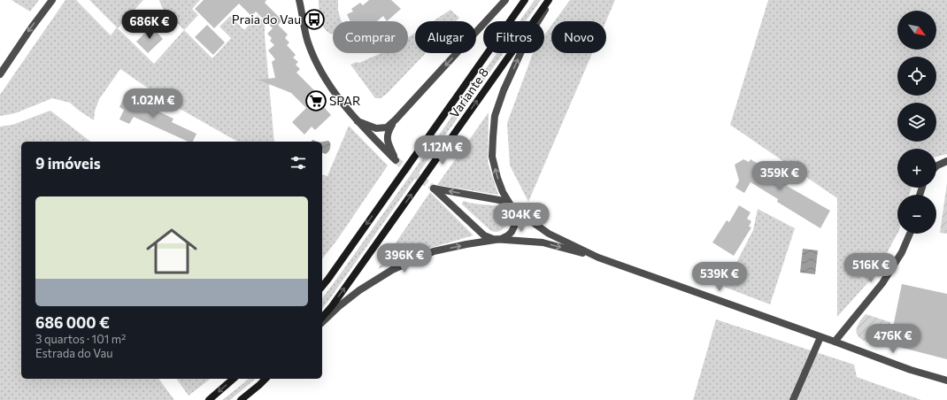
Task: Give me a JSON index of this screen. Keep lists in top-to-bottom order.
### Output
{
  "streets": {
    "main road": ["Variante 8"]
  },
  "places": {
    "bus stop": ["Praia do Vau"],
    "supermarket": ["SPAR"]
  },
  "north": "bottom right",
  "page": {
    "price": [
      "686K €",
      "1.02M €",
      "1.12M €",
      "359K €",
      "304K €",
      "396K €",
      "516K €",
      "539K €",
      "476K €"
    ],
    "map_buttons": ["+", "−"],
    "chip": [
      "Comprar",
      "Alugar",
      "Filtros",
      "Novo"
    ],
    "heading": "9 imóveis",
    "list": [
      {
        "name": "686 000 €",
        "note": "3 quartos · 101 m² · Estrada do Vau"
      }
    ]
  }
}
